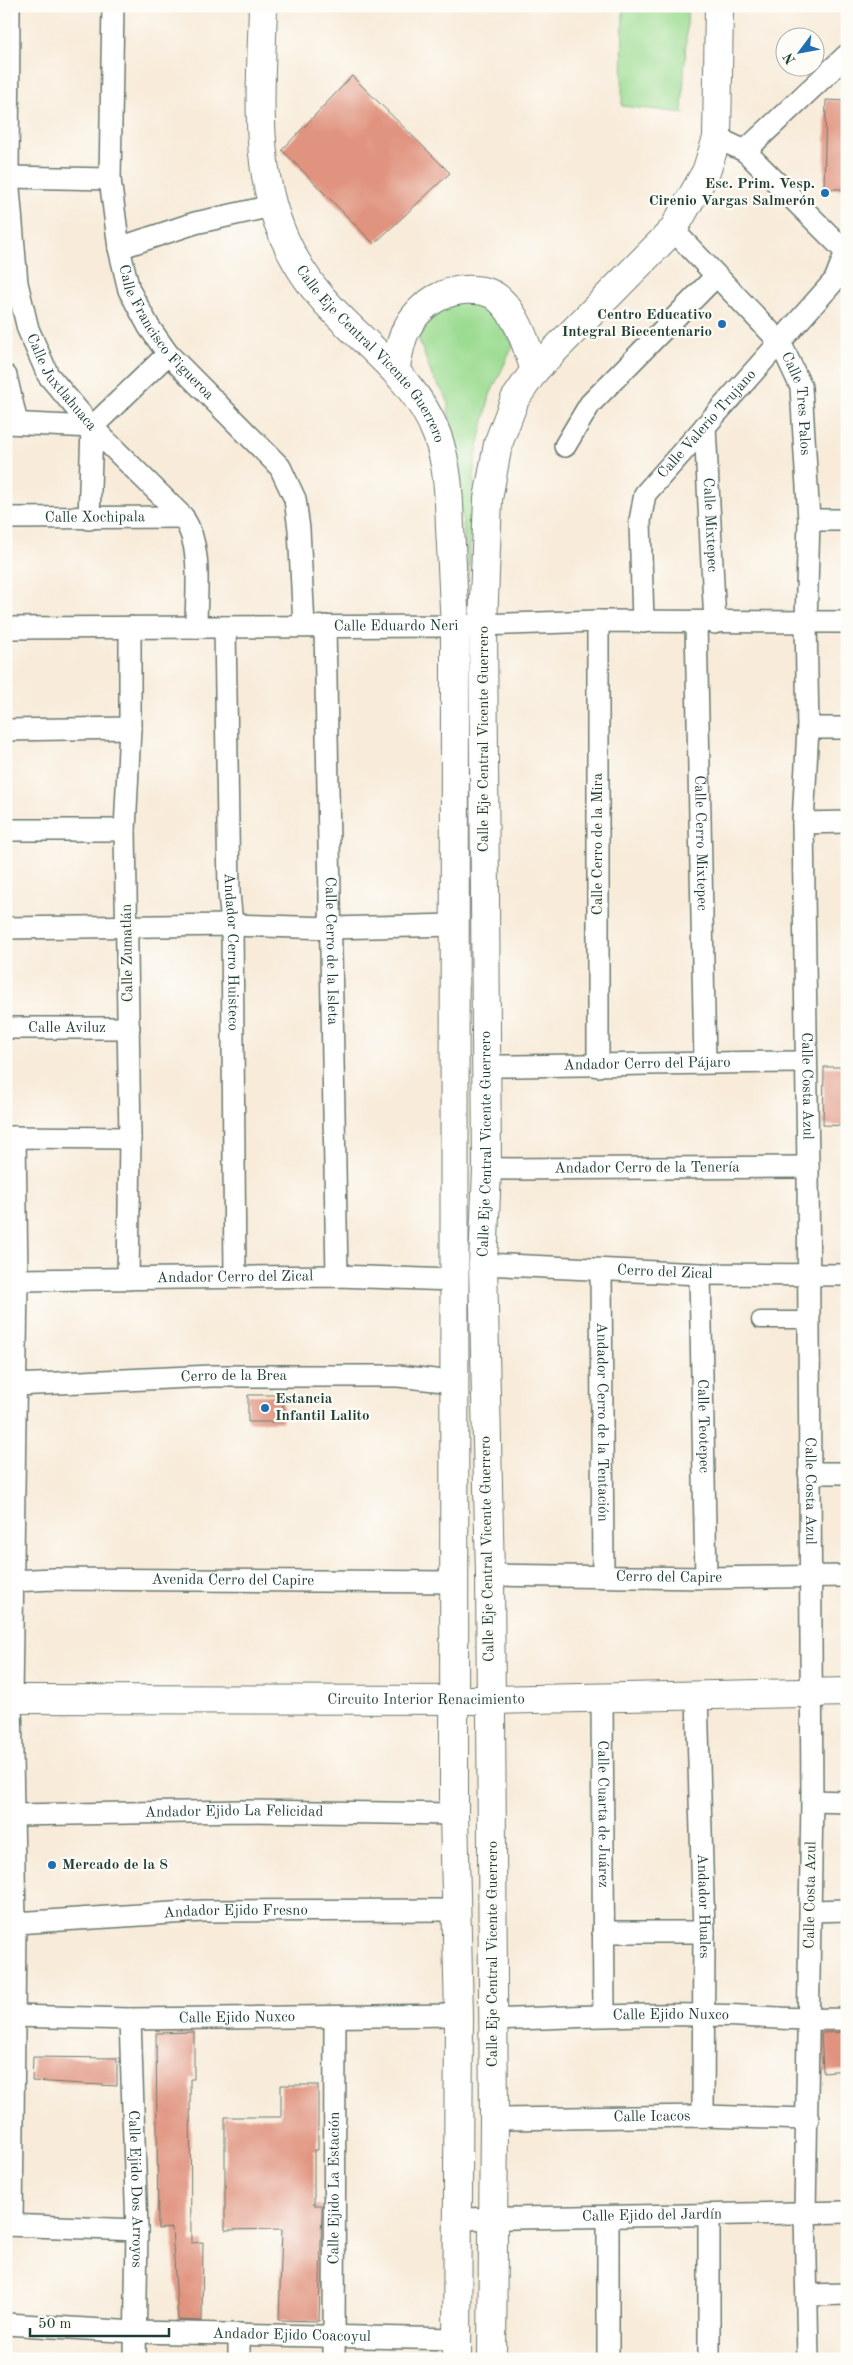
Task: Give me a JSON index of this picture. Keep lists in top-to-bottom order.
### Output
{
  "streets": {
    "main road": ["Calle Eje Central Vicente Guerrero", "Circuito Interior Renacimiento"],
    "street": [
      "Calle Francisco Figueroa",
      "Calle Juxtlahuaca",
      "Calle Tres Palos",
      "Calle Valerio Trujano",
      "Calle Xochipala",
      "Calle Mixtepec",
      "Calle Eduardo Neri",
      "Calle Cerro Mixtepec",
      "Calle Cerro de la Mira",
      "Calle Cerro de la Isleta",
      "Andador Cerro Huisteco",
      "Calle Zumatlán",
      "Calle Aviluz",
      "Andador Cerro del Pájaro",
      "Calle Costa Azul",
      "Andador Cerro de la Tenería",
      "Cerro del Zical",
      "Andador Cerro del Zical",
      "Cerro de la Brea",
      "Andador Cerro de la Tentación",
      "Calle Teotepec",
      "Cerro del Capire",
      "Avenida Cerro del Capire",
      "Andador Ejido La Felicidad",
      "Calle Cuarta de Juárez",
      "Andador Huales",
      "Andador Ejido Fresno",
      "Calle Ejido Nuxco",
      "Calle Icacos",
      "Calle Ejido La Estación",
      "Calle Ejido Dos Arroyos",
      "Calle Ejido del Jardín",
      "Andador Ejido Coacoyul"
    ]
  },
  "crossings": [
    ["Calle Francisco Figueroa", "Calle Eduardo Neri"],
    ["Calle Eje Central Vicente Guerrero", "Calle Tres Palos"],
    ["Calle Eje Central Vicente Guerrero", "Calle Eduardo Neri"],
    ["Calle Eje Central Vicente Guerrero", "Andador Cerro del Pájaro"],
    ["Calle Eje Central Vicente Guerrero", "Andador Cerro de la Tenería"],
    ["Calle Eje Central Vicente Guerrero", "Cerro del Zical"],
    ["Calle Eje Central Vicente Guerrero", "Andador Cerro del Zical"],
    ["Calle Eje Central Vicente Guerrero", "Cerro de la Brea"],
    ["Calle Eje Central Vicente Guerrero", "Cerro del Capire"],
    ["Calle Eje Central Vicente Guerrero", "Avenida Cerro del Capire"],
    ["Calle Eje Central Vicente Guerrero", "Circuito Interior Renacimiento"],
    ["Calle Eje Central Vicente Guerrero", "Andador Ejido La Felicidad"],
    ["Calle Eje Central Vicente Guerrero", "Andador Ejido Fresno"],
    ["Calle Eje Central Vicente Guerrero", "Calle Ejido Nuxco"],
    ["Calle Eje Central Vicente Guerrero", "Calle Icacos"],
    ["Calle Eje Central Vicente Guerrero", "Calle Ejido del Jardín"],
    ["Calle Eje Central Vicente Guerrero", "Andador Ejido Coacoyul"],
    ["Calle Juxtlahuaca", "Calle Xochipala"],
    ["Calle Juxtlahuaca", "Calle Eduardo Neri"],
    ["Calle Tres Palos", "Calle Valerio Trujano"],
    ["Calle Tres Palos", "Calle Eduardo Neri"],
    ["Calle Tres Palos", "Calle Costa Azul"],
    ["Calle Valerio Trujano", "Calle Mixtepec"],
    ["Calle Valerio Trujano", "Calle Eduardo Neri"],
    ["Calle Mixtepec", "Calle Eduardo Neri"],
    ["Calle Mixtepec", "Calle Cerro Mixtepec"],
    ["Calle Eduardo Neri", "Calle Cerro Mixtepec"],
    ["Calle Eduardo Neri", "Calle Cerro de la Mira"],
    ["Calle Eduardo Neri", "Calle Cerro de la Isleta"],
    ["Calle Eduardo Neri", "Andador Cerro Huisteco"],
    ["Calle Eduardo Neri", "Calle Zumatlán"],
    ["Calle Eduardo Neri", "Calle Costa Azul"],
    ["Calle Cerro Mixtepec", "Andador Cerro del Pájaro"],
    ["Calle Cerro de la Mira", "Andador Cerro del Pájaro"],
    ["Calle Cerro de la Isleta", "Andador Cerro del Zical"],
    ["Andador Cerro Huisteco", "Andador Cerro del Zical"],
    ["Calle Zumatlán", "Calle Aviluz"],
    ["Calle Zumatlán", "Andador Cerro del Zical"],
    ["Andador Cerro del Pájaro", "Calle Costa Azul"],
    ["Calle Costa Azul", "Andador Cerro de la Tenería"],
    ["Calle Costa Azul", "Cerro del Zical"],
    ["Calle Costa Azul", "Cerro del Capire"],
    ["Calle Costa Azul", "Circuito Interior Renacimiento"],
    ["Calle Costa Azul", "Calle Ejido Nuxco"],
    ["Calle Costa Azul", "Calle Icacos"],
    ["Calle Costa Azul", "Calle Ejido del Jardín"],
    ["Cerro del Zical", "Andador Cerro de la Tentación"],
    ["Cerro del Zical", "Calle Teotepec"],
    ["Andador Cerro de la Tentación", "Cerro del Capire"],
    ["Calle Teotepec", "Cerro del Capire"],
    ["Circuito Interior Renacimiento", "Calle Cuarta de Juárez"],
    ["Circuito Interior Renacimiento", "Andador Huales"],
    ["Calle Cuarta de Juárez", "Calle Ejido Nuxco"],
    ["Andador Huales", "Calle Ejido Nuxco"],
    ["Andador Huales", "Calle Icacos"],
    ["Calle Ejido Nuxco", "Calle Ejido La Estación"],
    ["Calle Ejido Nuxco", "Calle Ejido Dos Arroyos"],
    ["Calle Ejido La Estación", "Andador Ejido Coacoyul"],
    ["Calle Ejido Dos Arroyos", "Andador Ejido Coacoyul"]
  ],
  "places": [
    "Esc. Prim. Vesp. Cirenio Vargas Salmerón",
    "Centro Educativo Integral Biecentenario",
    "Estancia Infantil Lalito",
    "Mercado de la 8"
  ],
  "scale_bar": "50 m",
  "north": "bottom left"
}
